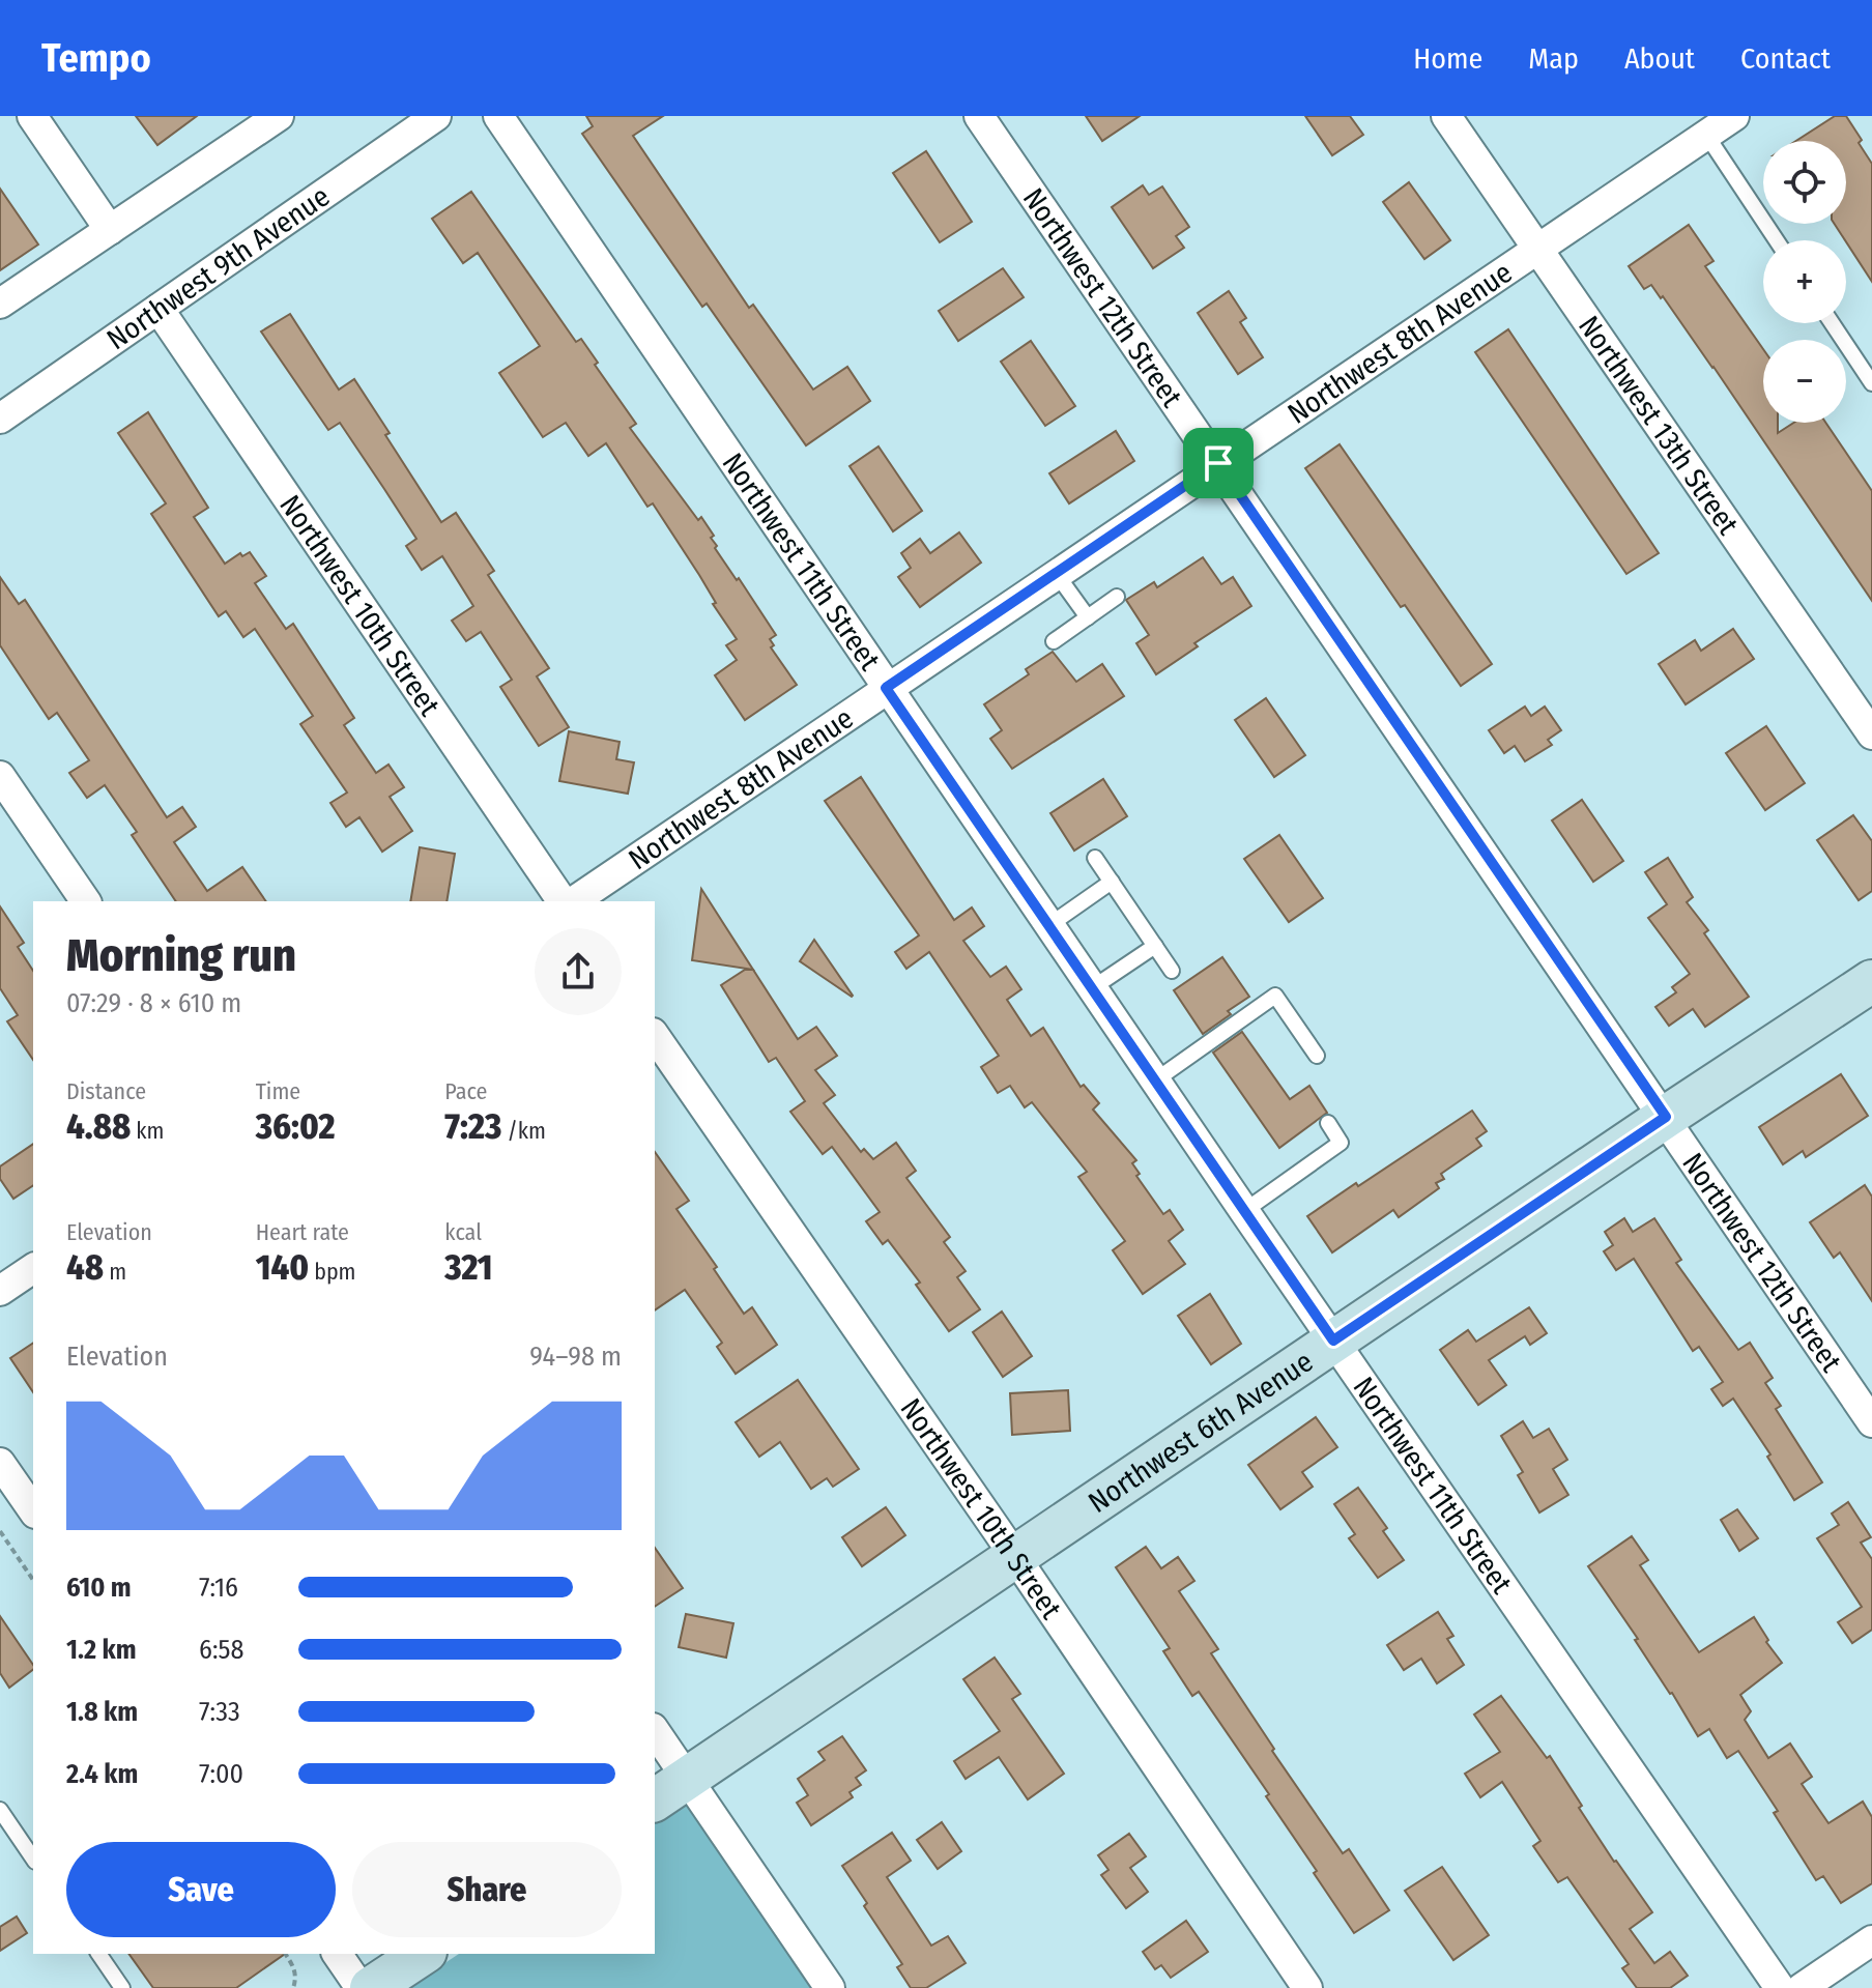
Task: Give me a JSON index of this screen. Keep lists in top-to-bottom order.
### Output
{
  "streets": {
    "street": [
      "Northwest 9th Avenue",
      "Northwest 12th Street",
      "Northwest 8th Avenue",
      "Northwest 13th Street",
      "Northwest 11th Street",
      "Northwest 10th Street",
      "Northwest 6th Avenue"
    ]
  },
  "crossings": [
    ["Northwest 9th Avenue", "Northwest 10th Street"],
    ["Northwest 12th Street", "Northwest 8th Avenue"],
    ["Northwest 12th Street", "Northwest 6th Avenue"],
    ["Northwest 8th Avenue", "Northwest 13th Street"],
    ["Northwest 8th Avenue", "Northwest 11th Street"],
    ["Northwest 11th Street", "Northwest 6th Avenue"],
    ["Northwest 10th Street", "Northwest 6th Avenue"]
  ],
  "page": {
    "header": "Tempo",
    "nav": [
      "Home",
      "Map",
      "About",
      "Contact"
    ],
    "map_buttons": ["+", "−"],
    "heading": ["Morning run", "07:29 · 8 × 610 m"],
    "stats": [
      ["Distance", "4.88 km"],
      ["Time", "36:02"],
      ["Pace", "7:23 /km"],
      ["Elevation", "48 m"],
      ["Heart rate", "140 bpm"],
      ["kcal", "321"]
    ],
    "chart": ["Elevation", "94–98 m"],
    "list": [
      {
        "name": "610 m",
        "note": "7:16"
      },
      {
        "name": "1.2 km",
        "note": "6:58"
      },
      {
        "name": "1.8 km",
        "note": "7:33"
      },
      {
        "name": "2.4 km",
        "note": "7:00"
      }
    ],
    "buttons": ["Save", "Share"]
  }
}
